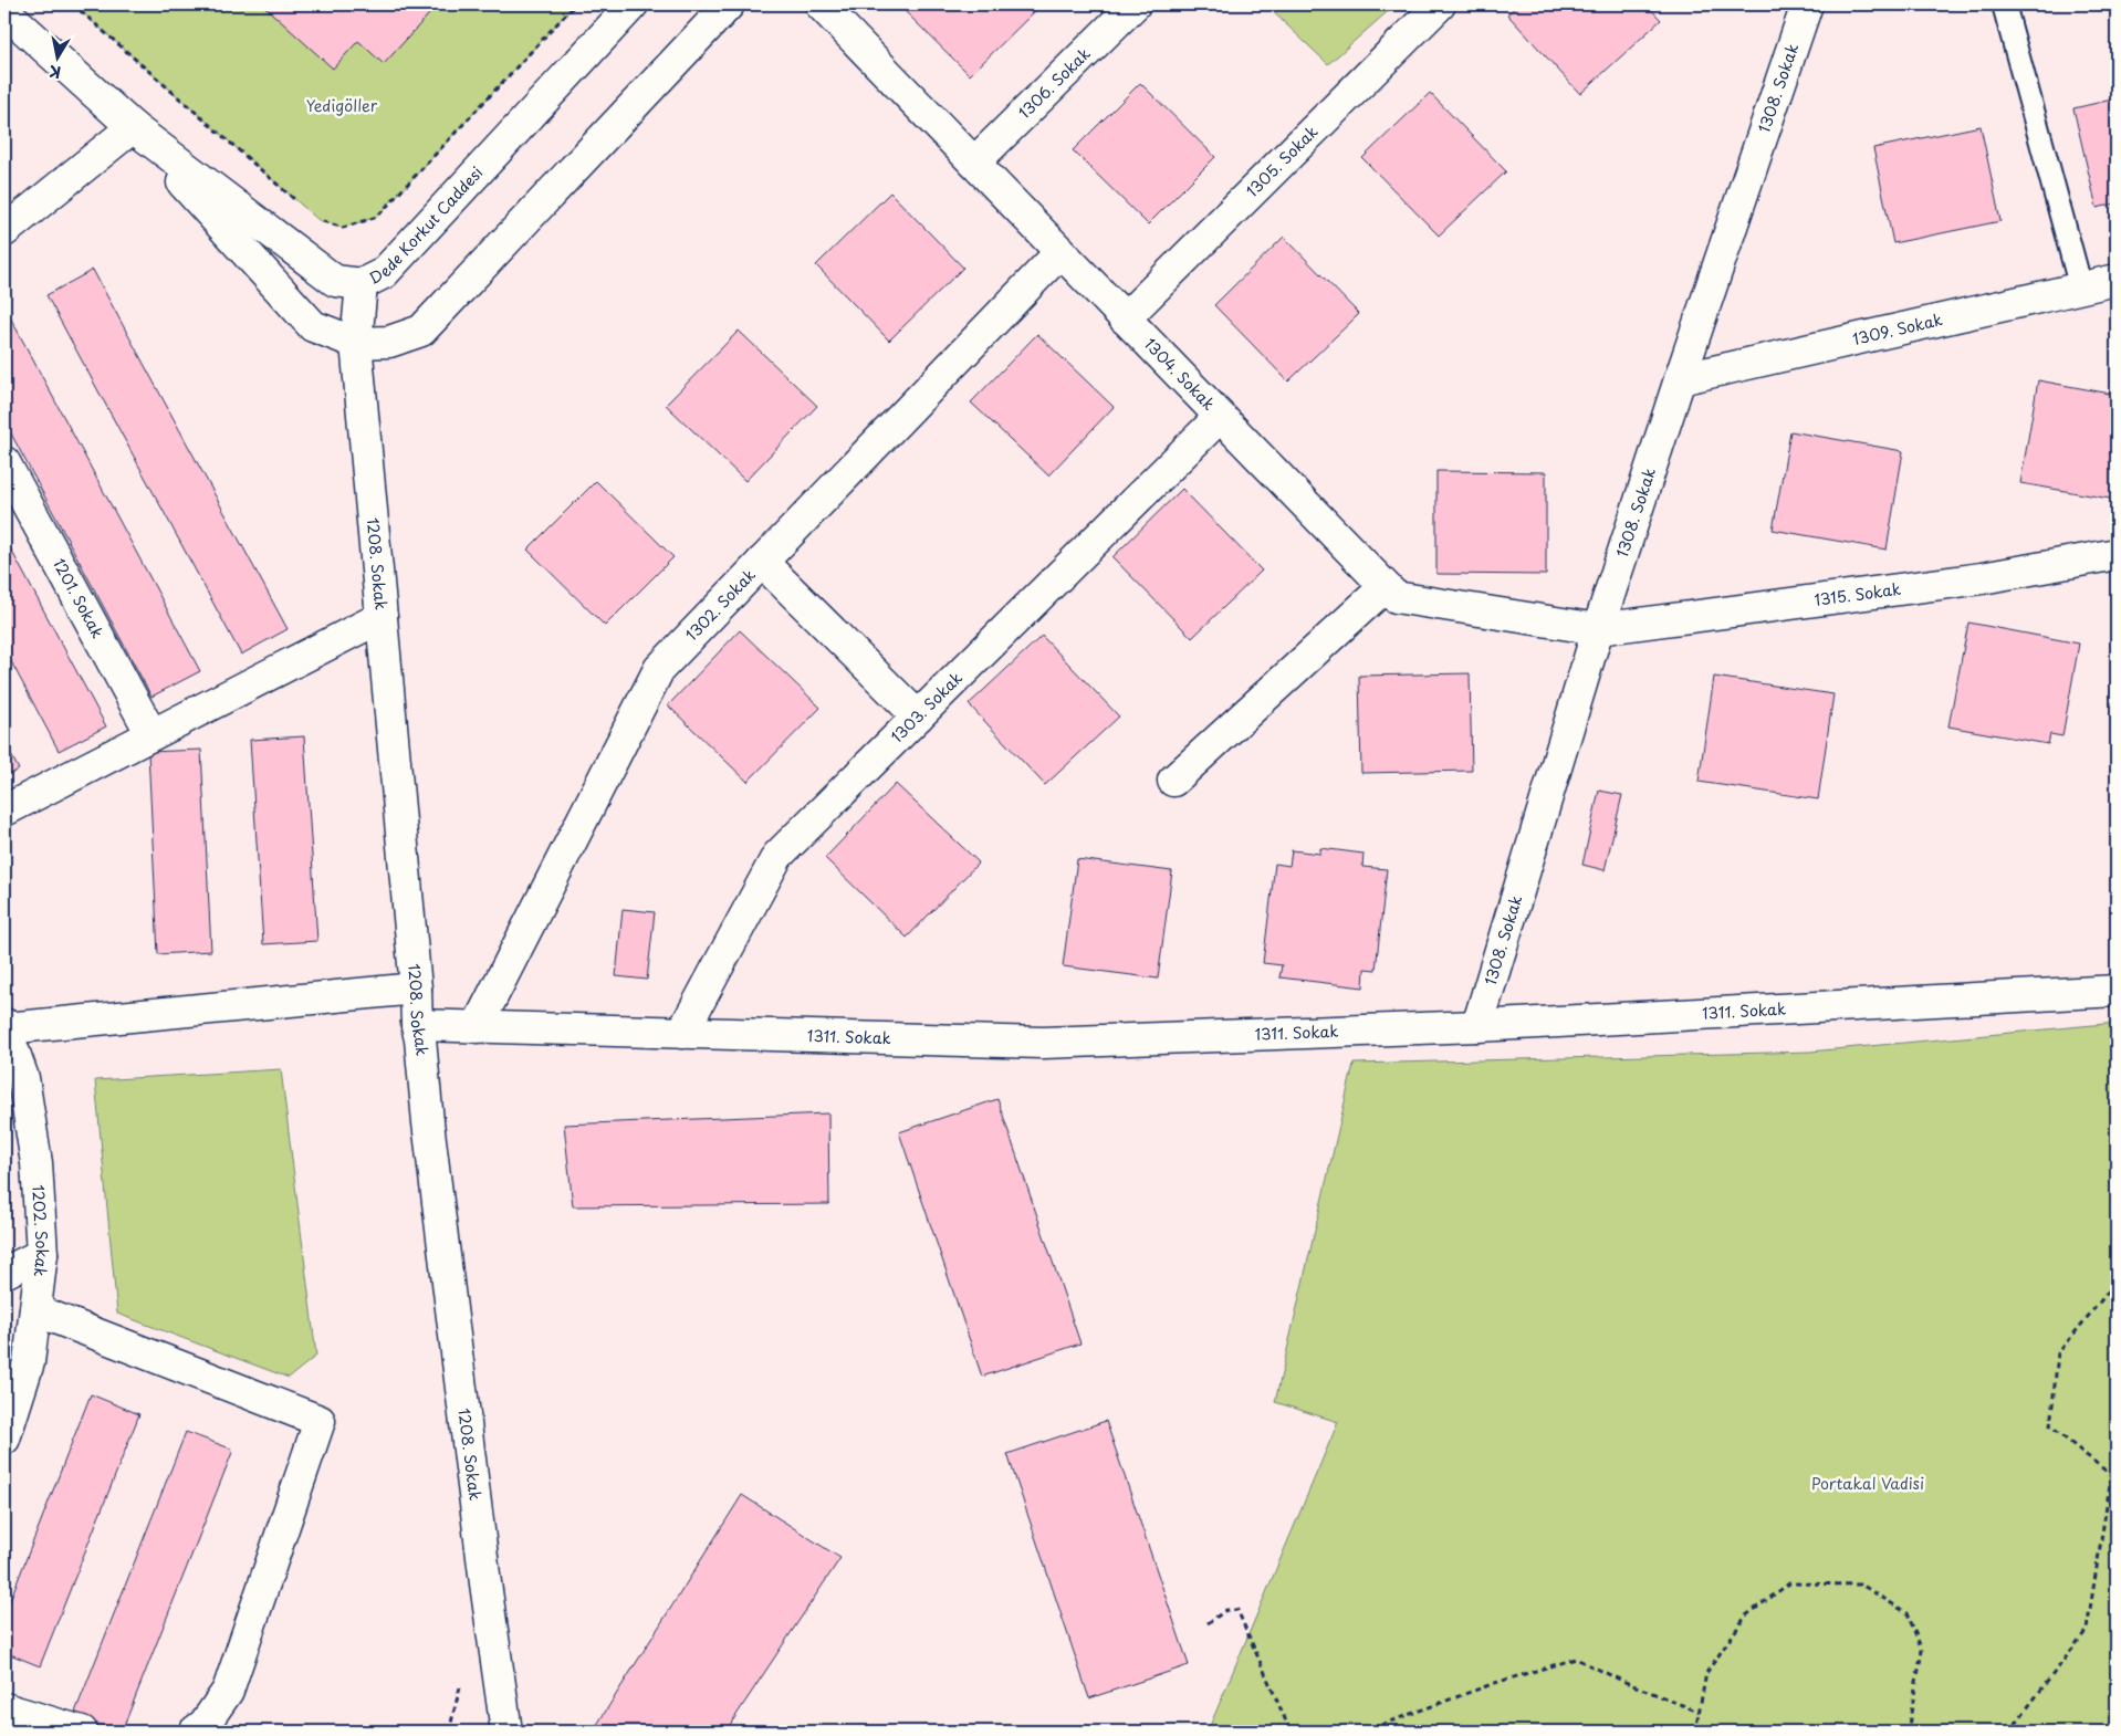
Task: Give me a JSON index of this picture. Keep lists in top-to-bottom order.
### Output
{
  "streets": {
    "street": [
      "1306. Sokak",
      "1308. Sokak",
      "1305. Sokak",
      "Dede Korkut Caddesi",
      "1309. Sokak",
      "1304. Sokak",
      "1208. Sokak",
      "1315. Sokak",
      "1201. Sokak",
      "1302. Sokak",
      "1303. Sokak",
      "1311. Sokak",
      "1202. Sokak"
    ]
  },
  "crossings": [
    ["1306. Sokak", "1304. Sokak"],
    ["1308. Sokak", "1309. Sokak"],
    ["1308. Sokak", "1304. Sokak"],
    ["1308. Sokak", "1315. Sokak"],
    ["1308. Sokak", "1311. Sokak"],
    ["1305. Sokak", "1304. Sokak"],
    ["Dede Korkut Caddesi", "1208. Sokak"],
    ["1304. Sokak", "1315. Sokak"],
    ["1304. Sokak", "1302. Sokak"],
    ["1304. Sokak", "1303. Sokak"],
    ["1208. Sokak", "1311. Sokak"],
    ["1302. Sokak", "1311. Sokak"],
    ["1303. Sokak", "1311. Sokak"]
  ],
  "parks": ["Yedigöller", "Portakal Vadisi"],
  "north": "bottom"
}
